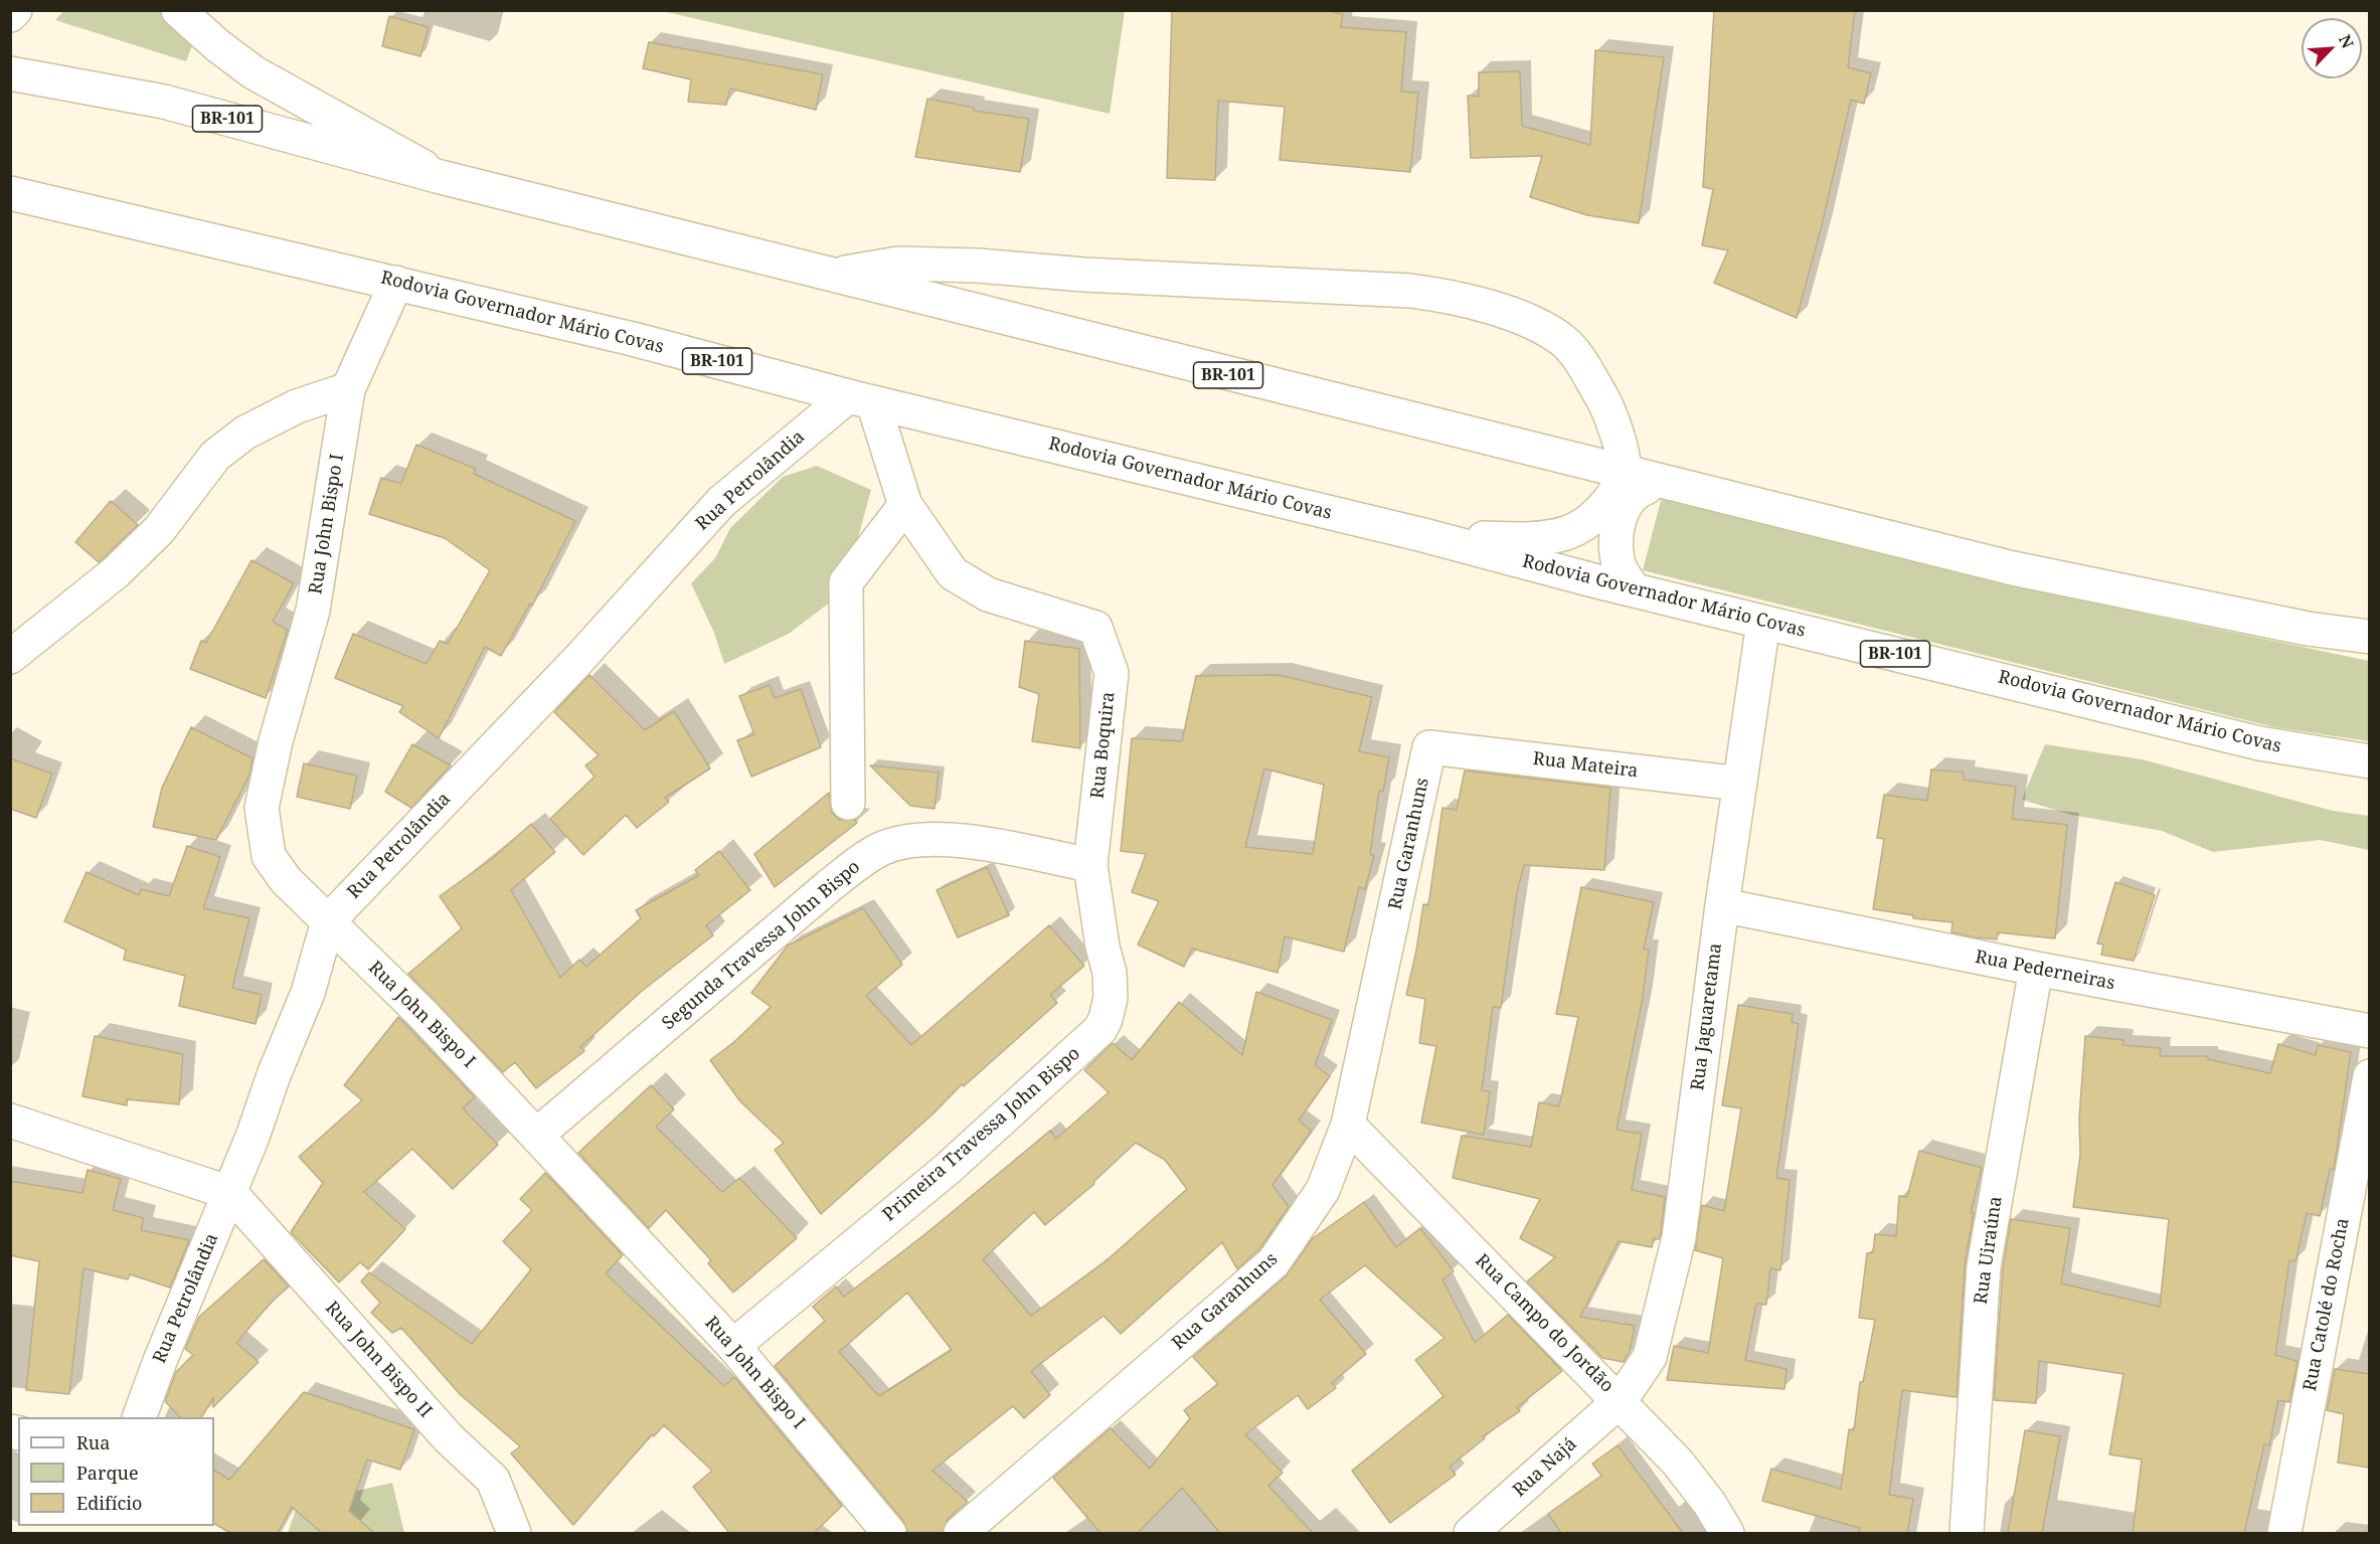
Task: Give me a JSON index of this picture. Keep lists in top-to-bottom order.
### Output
{
  "streets": {
    "main road": [
      "BR-101",
      "Rodovia Governador Mário Covas",
      "Rua Petrolândia",
      "Rua John Bispo I",
      "Rua Boquira",
      "Rua Mateira",
      "Rua Garanhuns",
      "Segunda Travessa John Bispo",
      "Rua Pederneiras",
      "Rua Jaguaretama",
      "Primeira Travessa John Bispo",
      "Rua Uiraúna",
      "Rua Catolé do Rocha",
      "Rua Campo do Jordão",
      "Rua John Bispo II",
      "Rua Najá"
    ]
  },
  "crossings": [
    ["Rodovia Governador Mário Covas", "Rua Petrolândia"],
    ["Rodovia Governador Mário Covas", "Rua John Bispo I"],
    ["Rodovia Governador Mário Covas", "Rua Jaguaretama"],
    ["Rua Petrolândia", "Rua John Bispo I"],
    ["Rua Petrolândia", "Rua John Bispo II"],
    ["Rua John Bispo I", "Segunda Travessa John Bispo"],
    ["Rua John Bispo I", "Primeira Travessa John Bispo"],
    ["Rua Boquira", "Segunda Travessa John Bispo"],
    ["Rua Boquira", "Primeira Travessa John Bispo"],
    ["Rua Mateira", "Rua Garanhuns"],
    ["Rua Mateira", "Rua Jaguaretama"],
    ["Rua Garanhuns", "Rua Campo do Jordão"],
    ["Segunda Travessa John Bispo", "Primeira Travessa John Bispo"],
    ["Rua Pederneiras", "Rua Jaguaretama"],
    ["Rua Pederneiras", "Rua Uiraúna"],
    ["Rua Jaguaretama", "Rua Campo do Jordão"],
    ["Rua Jaguaretama", "Rua Najá"],
    ["Rua Campo do Jordão", "Rua Najá"]
  ],
  "legend": ["Rua", "Parque", "Edifício"],
  "north": "top right"
}
